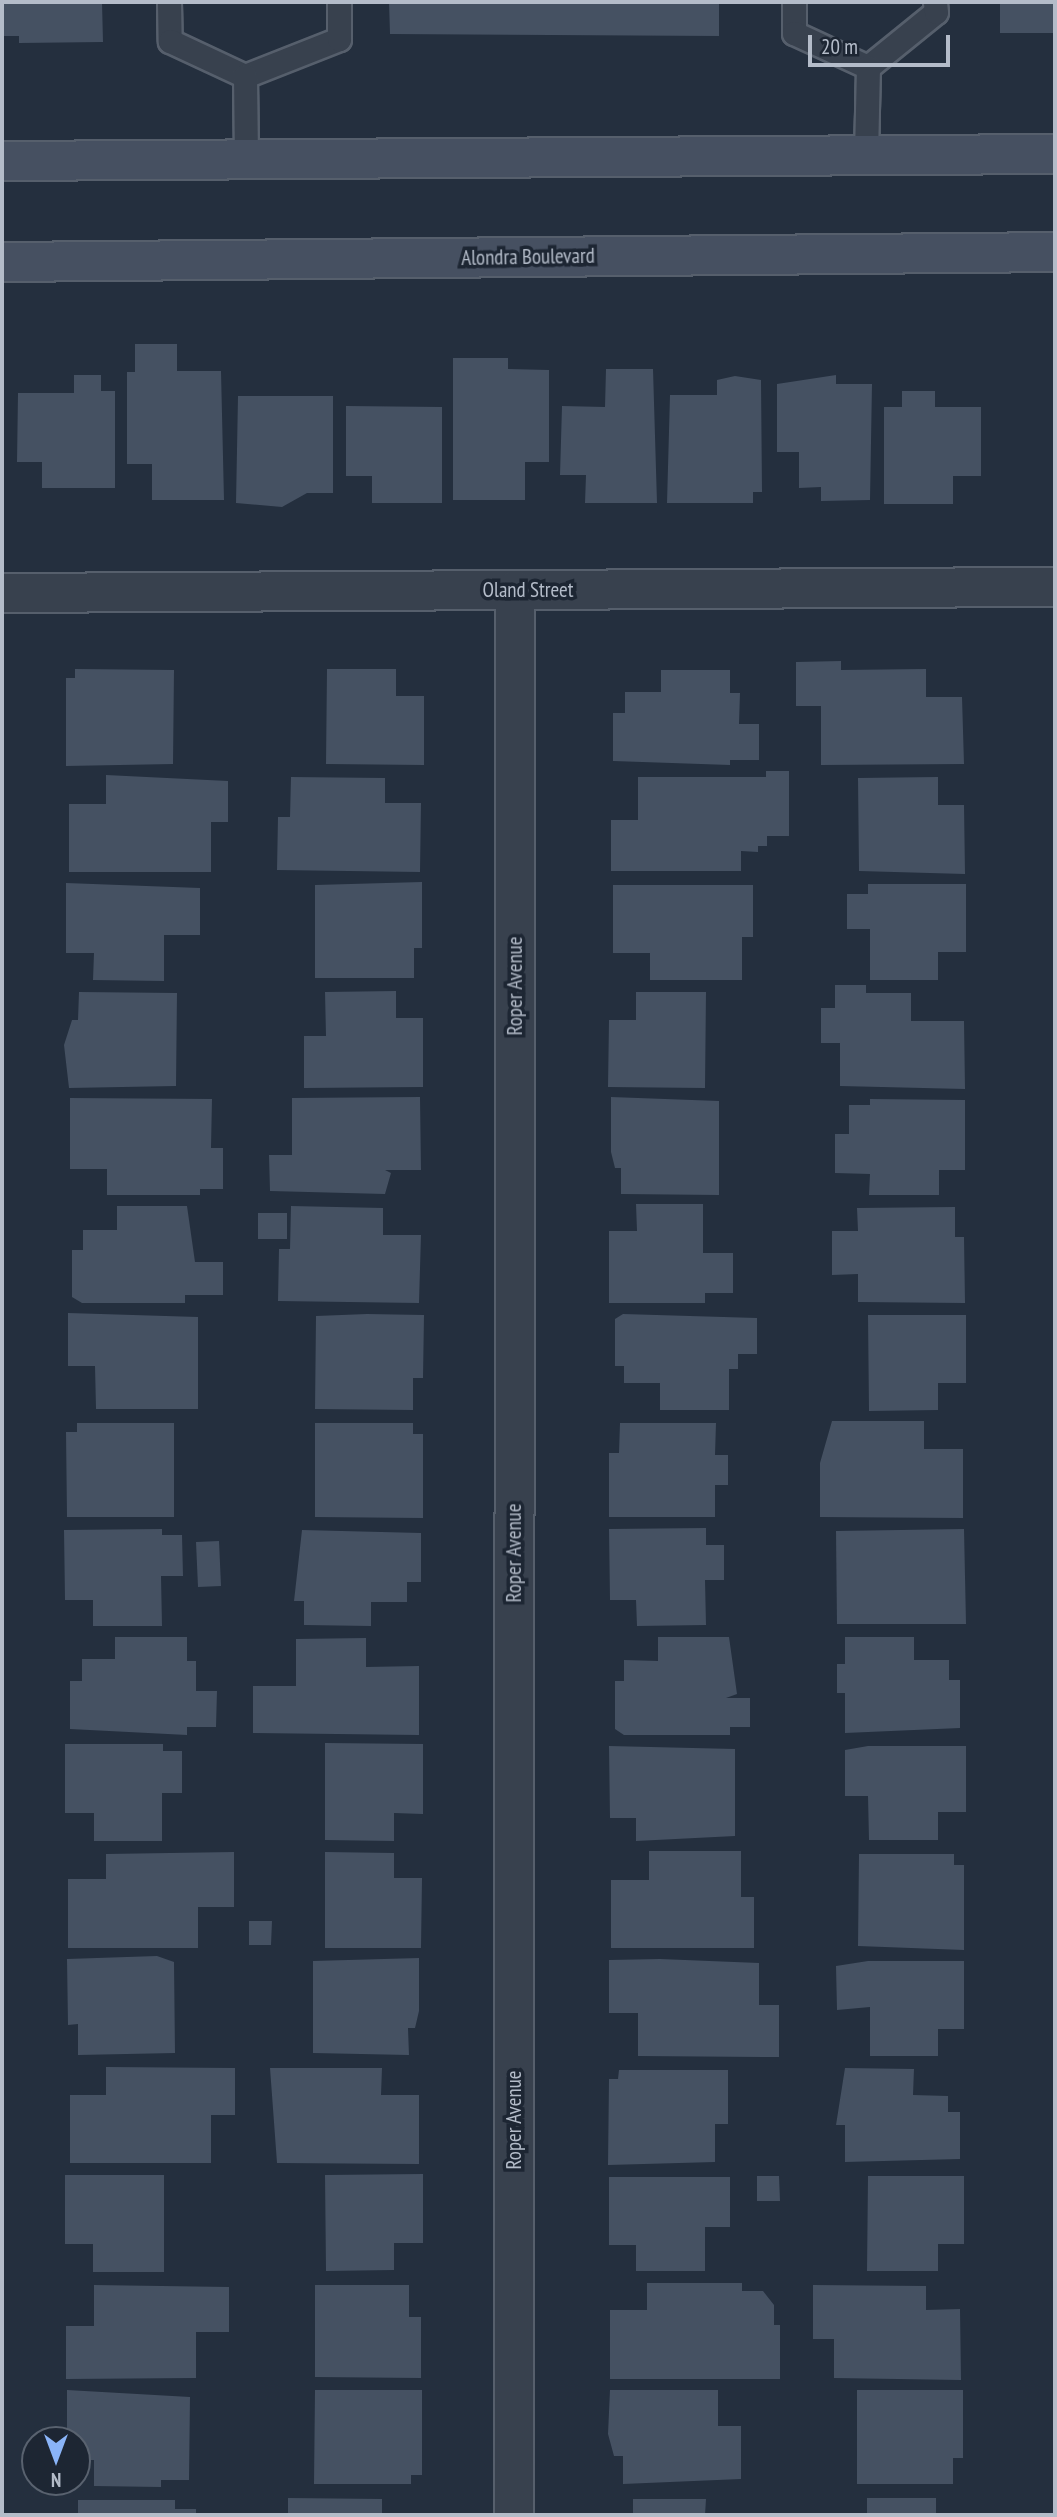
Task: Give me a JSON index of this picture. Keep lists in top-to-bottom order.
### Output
{
  "streets": {
    "main road": ["Alondra Boulevard"],
    "street": ["Oland Street", "Roper Avenue"]
  },
  "crossings": [
    ["Oland Street", "Roper Avenue"]
  ],
  "scale_bar": "20 m",
  "north": "bottom"
}
